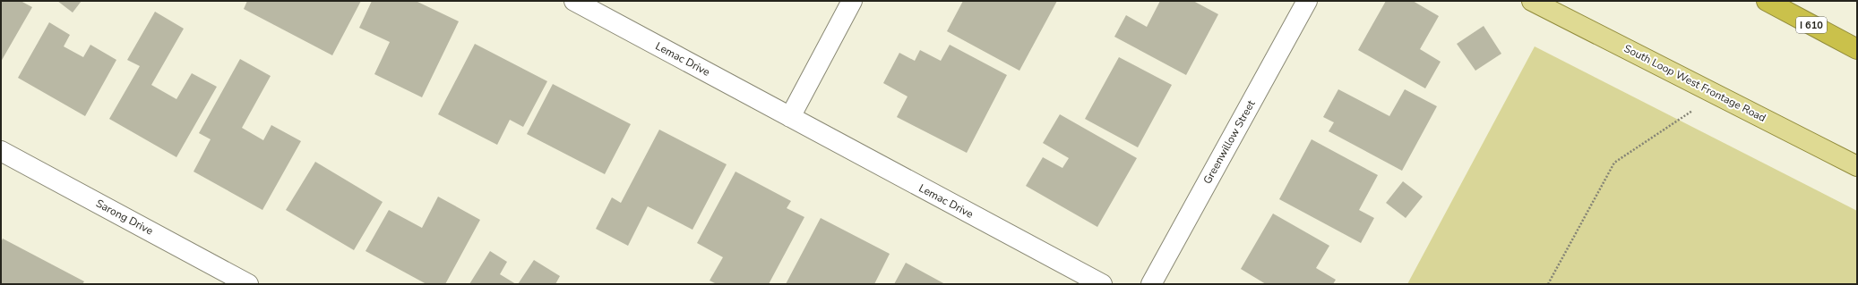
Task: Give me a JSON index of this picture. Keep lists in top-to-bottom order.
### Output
{
  "streets": {
    "highway": ["I 610"],
    "main road": ["South Loop West Frontage Road"],
    "street": ["Lemac Drive", "Greenwillow Street", "Sarong Drive"]
  }
}
